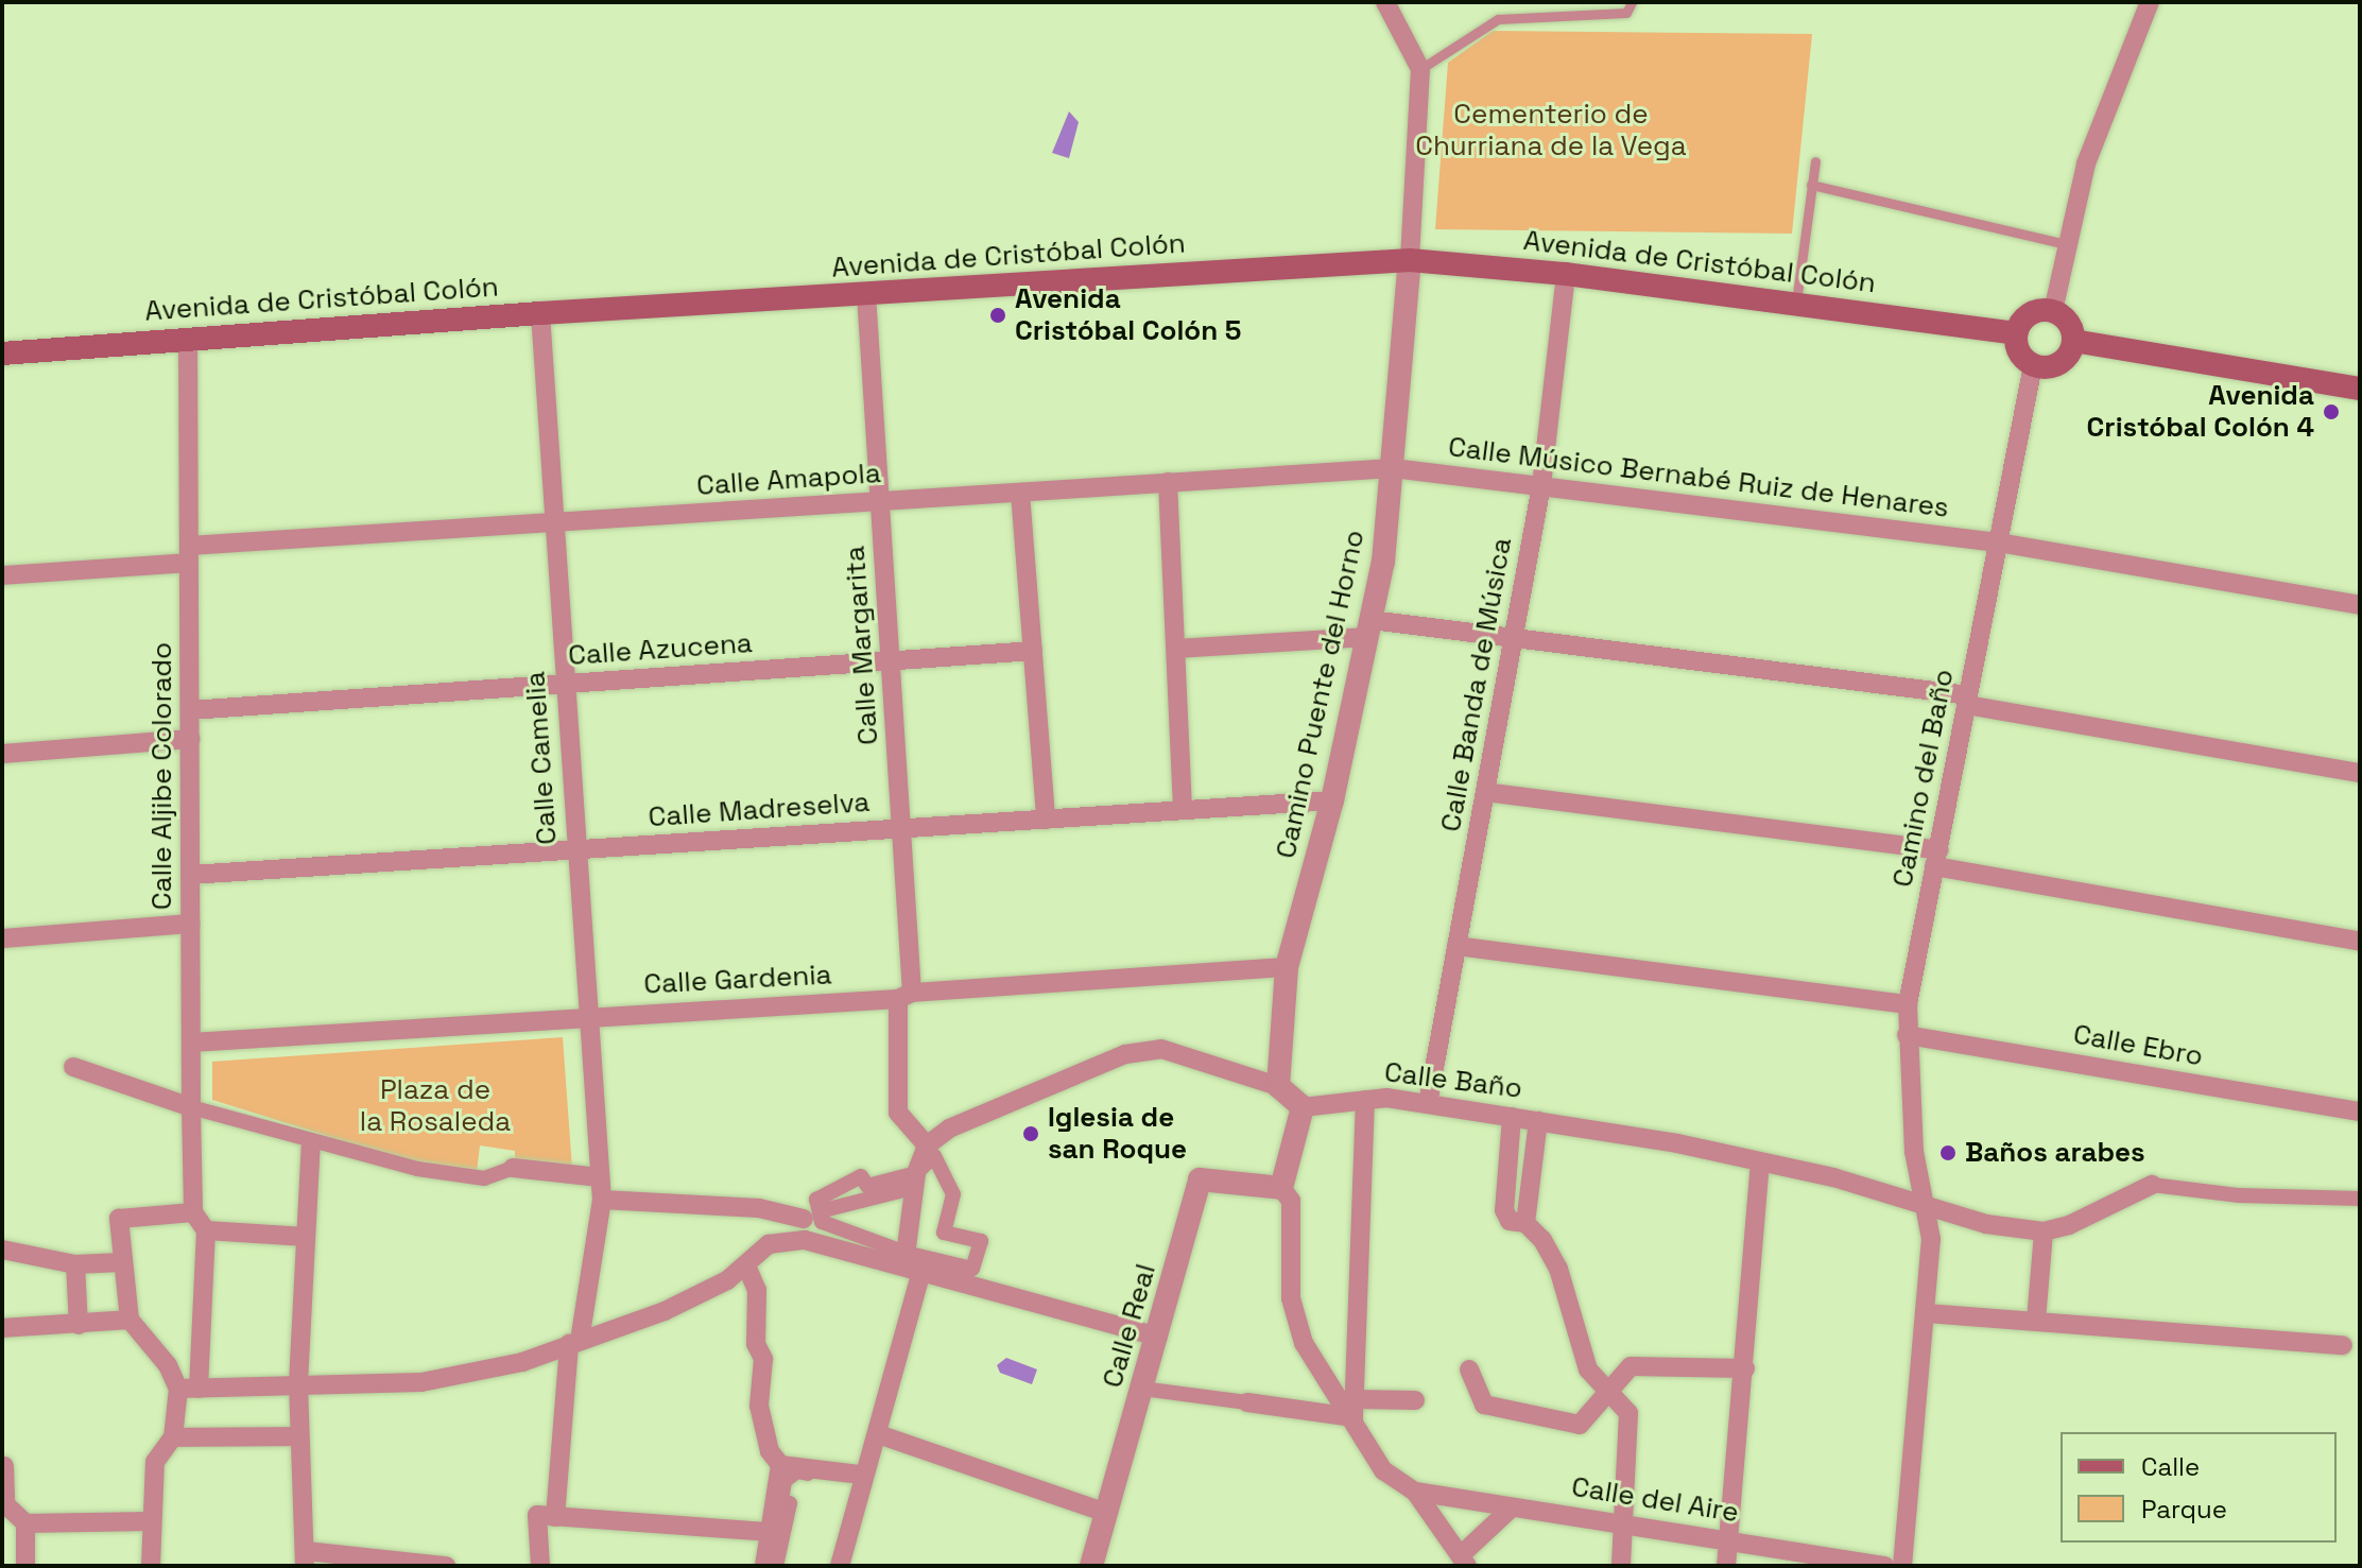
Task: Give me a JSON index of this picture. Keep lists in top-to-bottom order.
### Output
{
  "streets": {
    "main road": ["Avenida de Cristóbal Colón"],
    "street": [
      "Calle Músico Bernabé Ruiz de Henares",
      "Calle Amapola",
      "Calle Margarita",
      "Calle Azucena",
      "Calle Banda de Música",
      "Camino Puente del Horno",
      "Calle Camelia",
      "Calle Aljibe Colorado",
      "Camino del Baño",
      "Calle Madreselva",
      "Calle Gardenia",
      "Calle Ebro",
      "Calle Baño",
      "Calle Real",
      "Calle del Aire"
    ]
  },
  "crossings": [
    ["Avenida de Cristóbal Colón", "Calle Margarita"],
    ["Avenida de Cristóbal Colón", "Calle Banda de Música"],
    ["Avenida de Cristóbal Colón", "Camino Puente del Horno"],
    ["Avenida de Cristóbal Colón", "Calle Camelia"],
    ["Avenida de Cristóbal Colón", "Calle Aljibe Colorado"],
    ["Avenida de Cristóbal Colón", "Camino del Baño"],
    ["Calle Músico Bernabé Ruiz de Henares", "Calle Amapola"],
    ["Calle Músico Bernabé Ruiz de Henares", "Calle Banda de Música"],
    ["Calle Músico Bernabé Ruiz de Henares", "Camino Puente del Horno"],
    ["Calle Músico Bernabé Ruiz de Henares", "Camino del Baño"],
    ["Calle Amapola", "Calle Margarita"],
    ["Calle Amapola", "Camino Puente del Horno"],
    ["Calle Amapola", "Calle Camelia"],
    ["Calle Amapola", "Calle Aljibe Colorado"],
    ["Calle Margarita", "Calle Azucena"],
    ["Calle Margarita", "Calle Madreselva"],
    ["Calle Margarita", "Calle Gardenia"],
    ["Calle Azucena", "Calle Camelia"],
    ["Calle Azucena", "Calle Aljibe Colorado"],
    ["Calle Banda de Música", "Calle Baño"],
    ["Camino Puente del Horno", "Calle Madreselva"],
    ["Camino Puente del Horno", "Calle Gardenia"],
    ["Calle Camelia", "Calle Madreselva"],
    ["Calle Camelia", "Calle Gardenia"],
    ["Calle Aljibe Colorado", "Calle Madreselva"],
    ["Calle Aljibe Colorado", "Calle Gardenia"],
    ["Camino del Baño", "Calle Ebro"],
    ["Camino del Baño", "Calle Baño"]
  ],
  "parks": ["Cementerio de Churriana de la Vega", "Plaza de la Rosaleda"],
  "places": [
    "Avenida Cristóbal Colón 5",
    "Avenida Cristóbal Colón 4",
    "Iglesia de san Roque",
    "Baños arabes"
  ],
  "legend": ["Calle", "Parque"]
}
